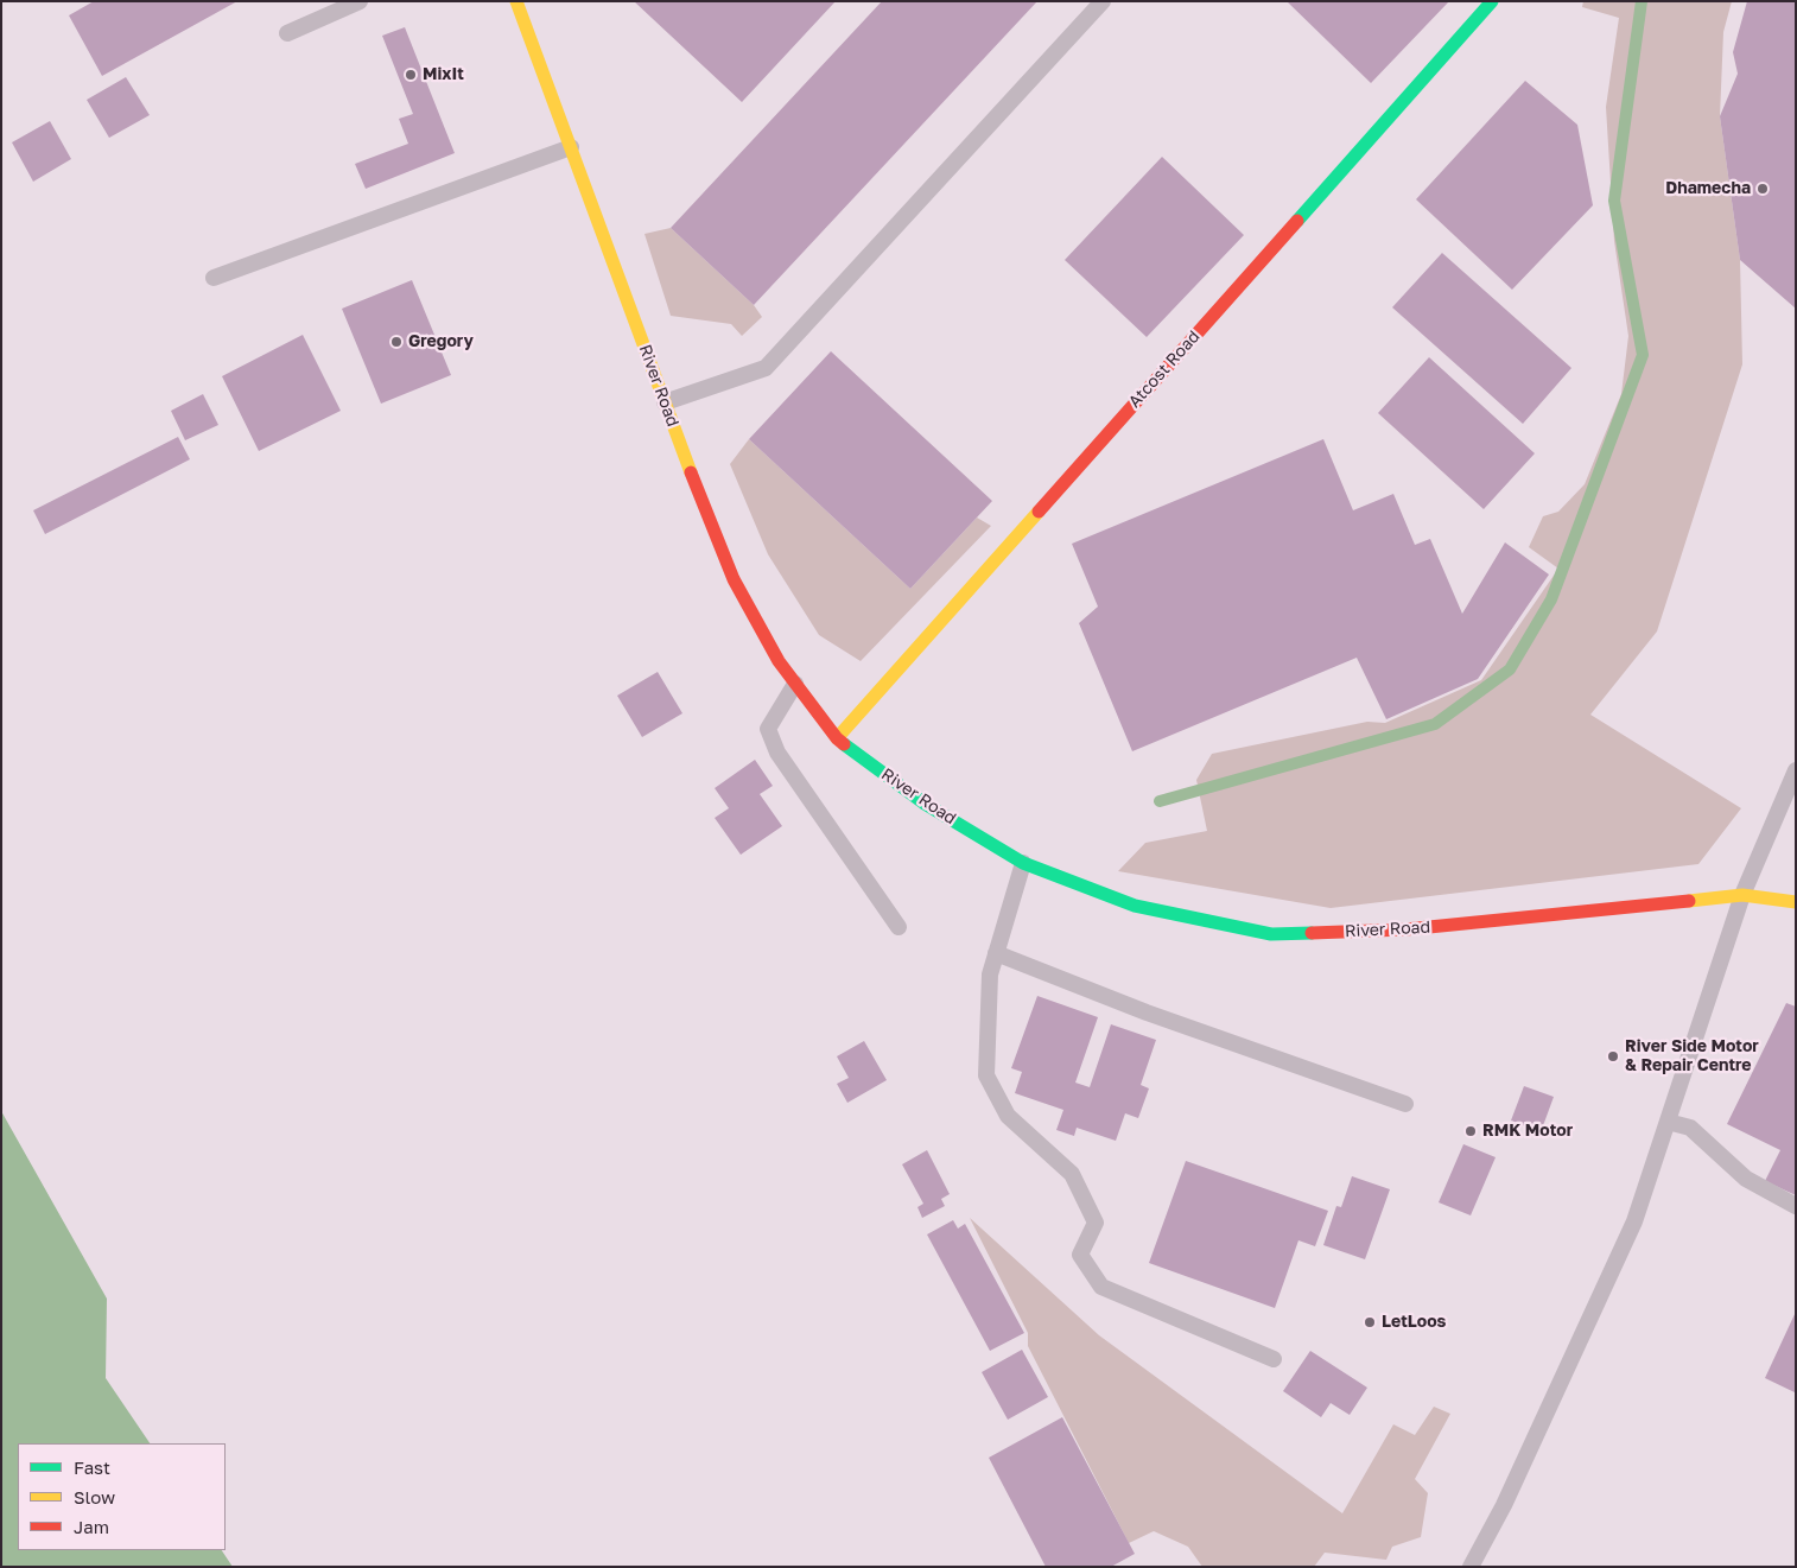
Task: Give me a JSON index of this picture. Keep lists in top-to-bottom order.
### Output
{
  "streets": {
    "street": ["Atcost Road", "River Road"]
  },
  "crossings": [
    ["Atcost Road", "River Road"]
  ],
  "places": [
    "MixIt",
    "Dhamecha",
    "Gregory",
    "River Side Motor & Repair Centre",
    "RMK Motor",
    "LetLoos"
  ],
  "legend": ["Fast", "Slow", "Jam"]
}
